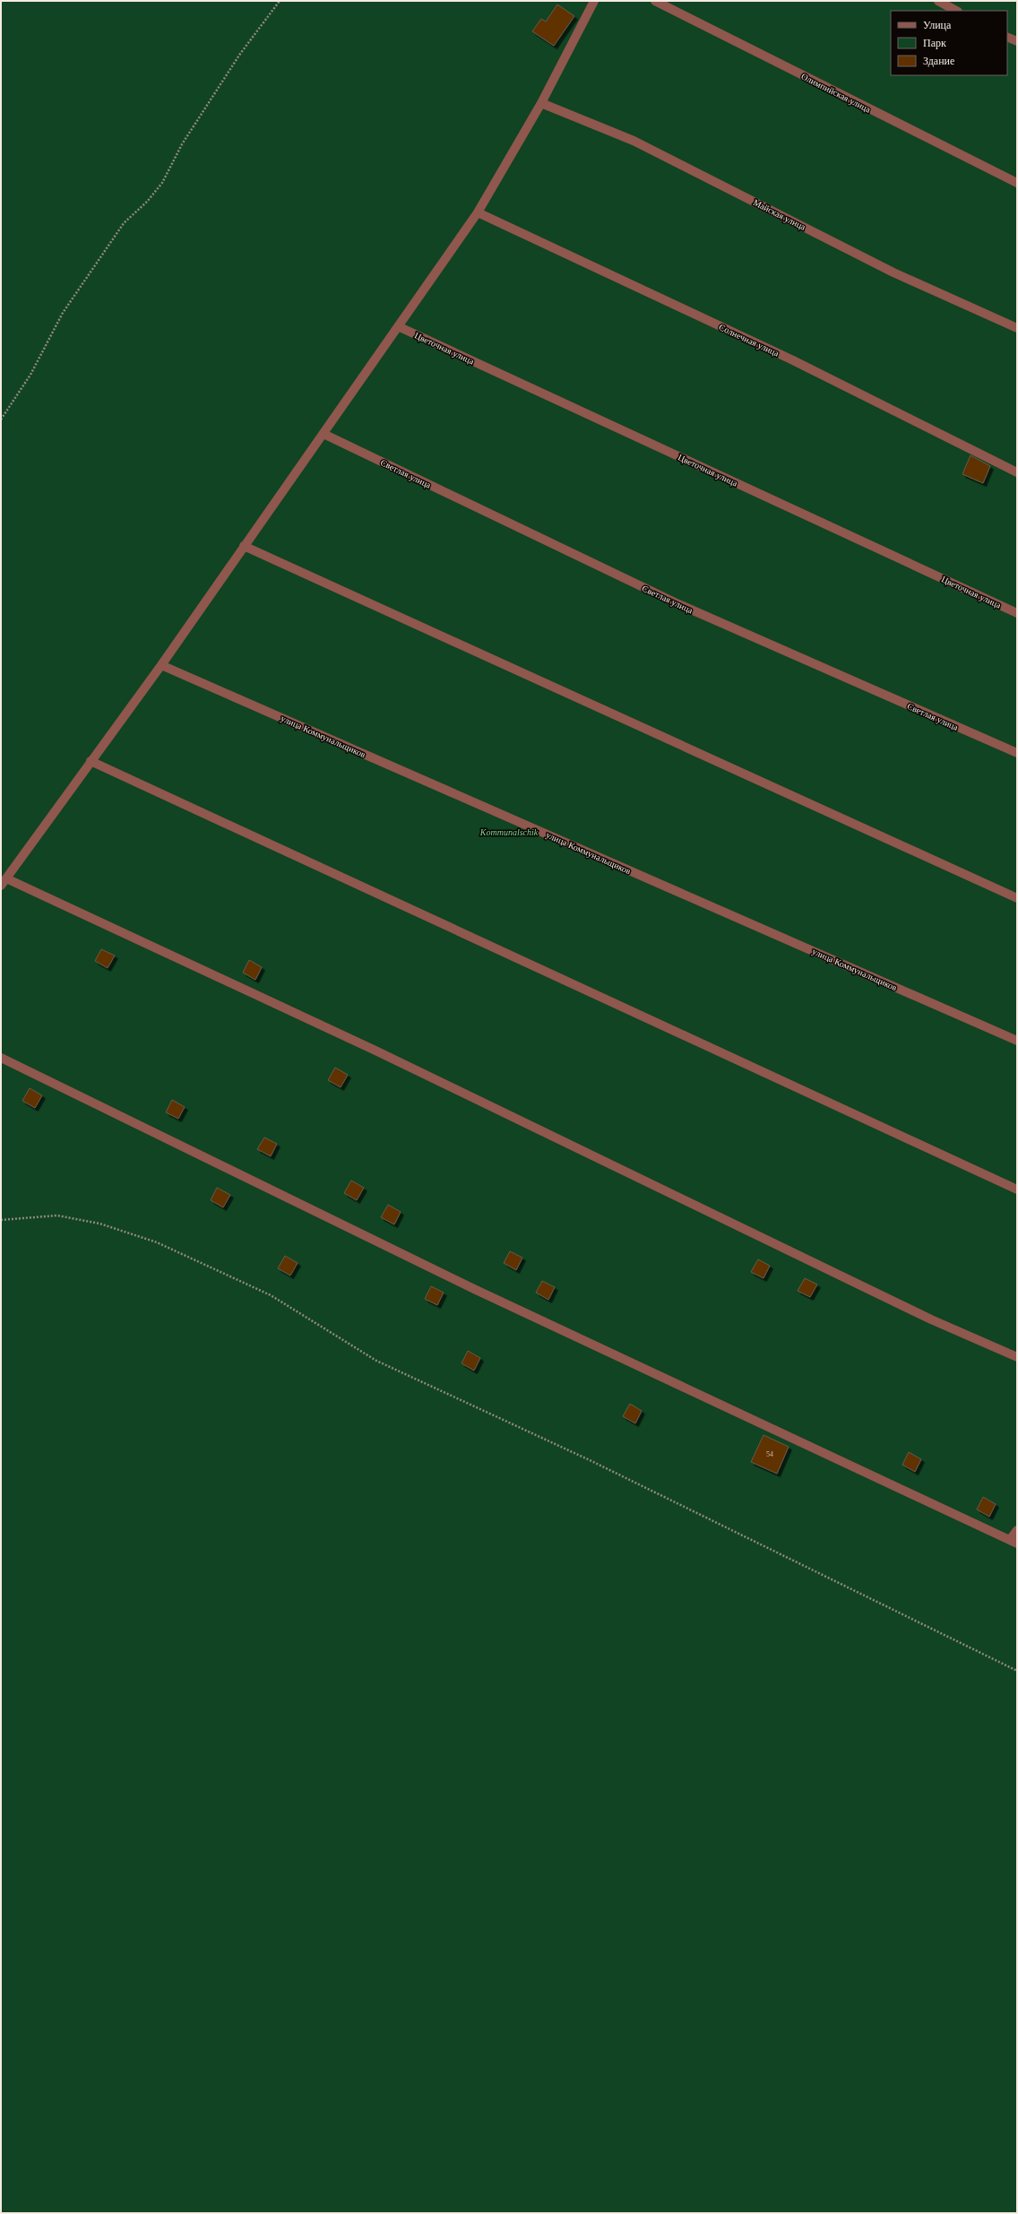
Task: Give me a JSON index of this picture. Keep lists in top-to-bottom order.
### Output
{
  "streets": {
    "street": [
      "Олимпийская улица",
      "Майская улица",
      "Солнечная улица",
      "Цветочная улица",
      "Светлая улица",
      "улица Коммунальщиков"
    ]
  },
  "parks": ["Kommunalschik"],
  "house_numbers": ["54"],
  "legend": ["Улица", "Парк", "Здание"]
}
